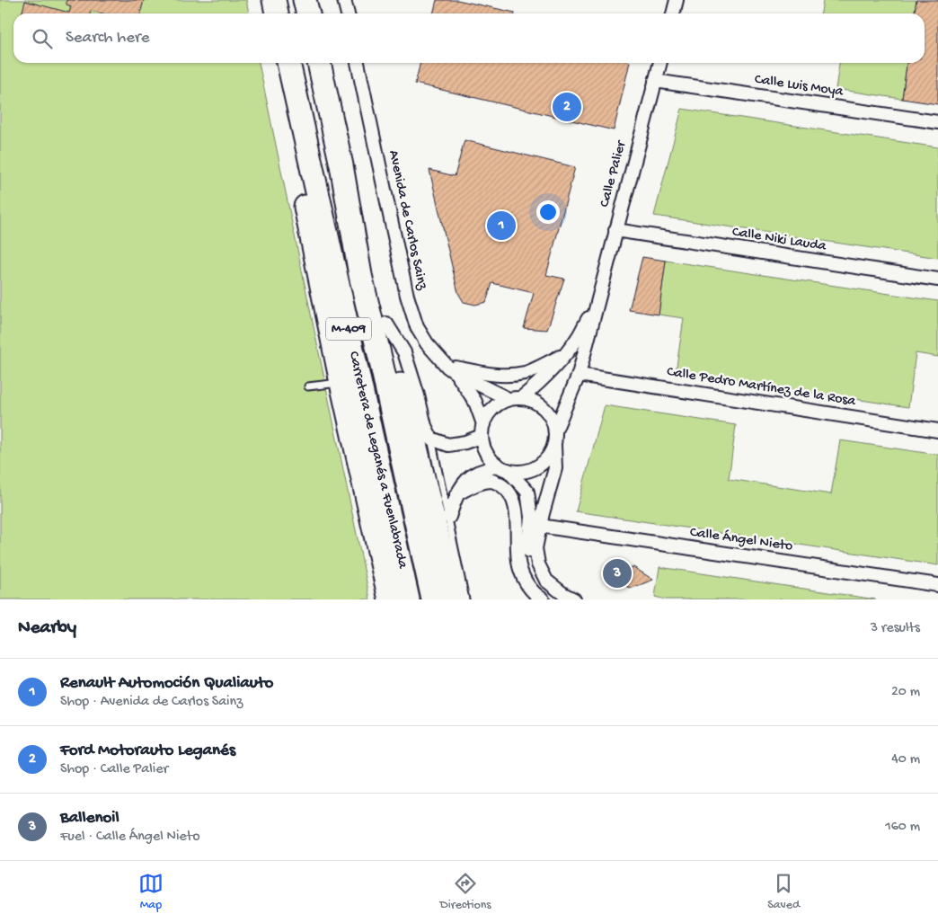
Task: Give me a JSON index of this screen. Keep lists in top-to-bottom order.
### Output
{
  "streets": {
    "highway": ["M-409", "Carretera de Leganés a Fuenlabrada"],
    "street": [
      "Calle Luis Moya",
      "Calle Palier",
      "Avenida de Carlos Sainz",
      "Calle Niki Lauda",
      "Calle Pedro Martínez de la Rosa",
      "Calle Ángel Nieto"
    ]
  },
  "crossings": [
    ["Calle Luis Moya", "Calle Palier"],
    ["Calle Palier", "Avenida de Carlos Sainz"],
    ["Calle Palier", "Calle Niki Lauda"],
    ["Calle Palier", "Calle Pedro Martínez de la Rosa"],
    ["M-409", "Carretera de Leganés a Fuenlabrada"]
  ],
  "page": {
    "search": "Search here",
    "pins": ["2", "1", "3"],
    "heading": ["Nearby", "3 results"],
    "list": [
      {
        "mark": "1",
        "name": "Renault Automoción Qualiauto",
        "note": "Shop · Avenida de Carlos Sainz",
        "value": "20 m"
      },
      {
        "mark": "2",
        "name": "Ford Motorauto Leganés",
        "note": "Shop · Calle Palier",
        "value": "40 m"
      },
      {
        "mark": "3",
        "name": "Ballenoil",
        "note": "Fuel · Calle Ángel Nieto",
        "value": "160 m"
      }
    ],
    "nav": ["Map", "Directions", "Saved"]
  }
}
